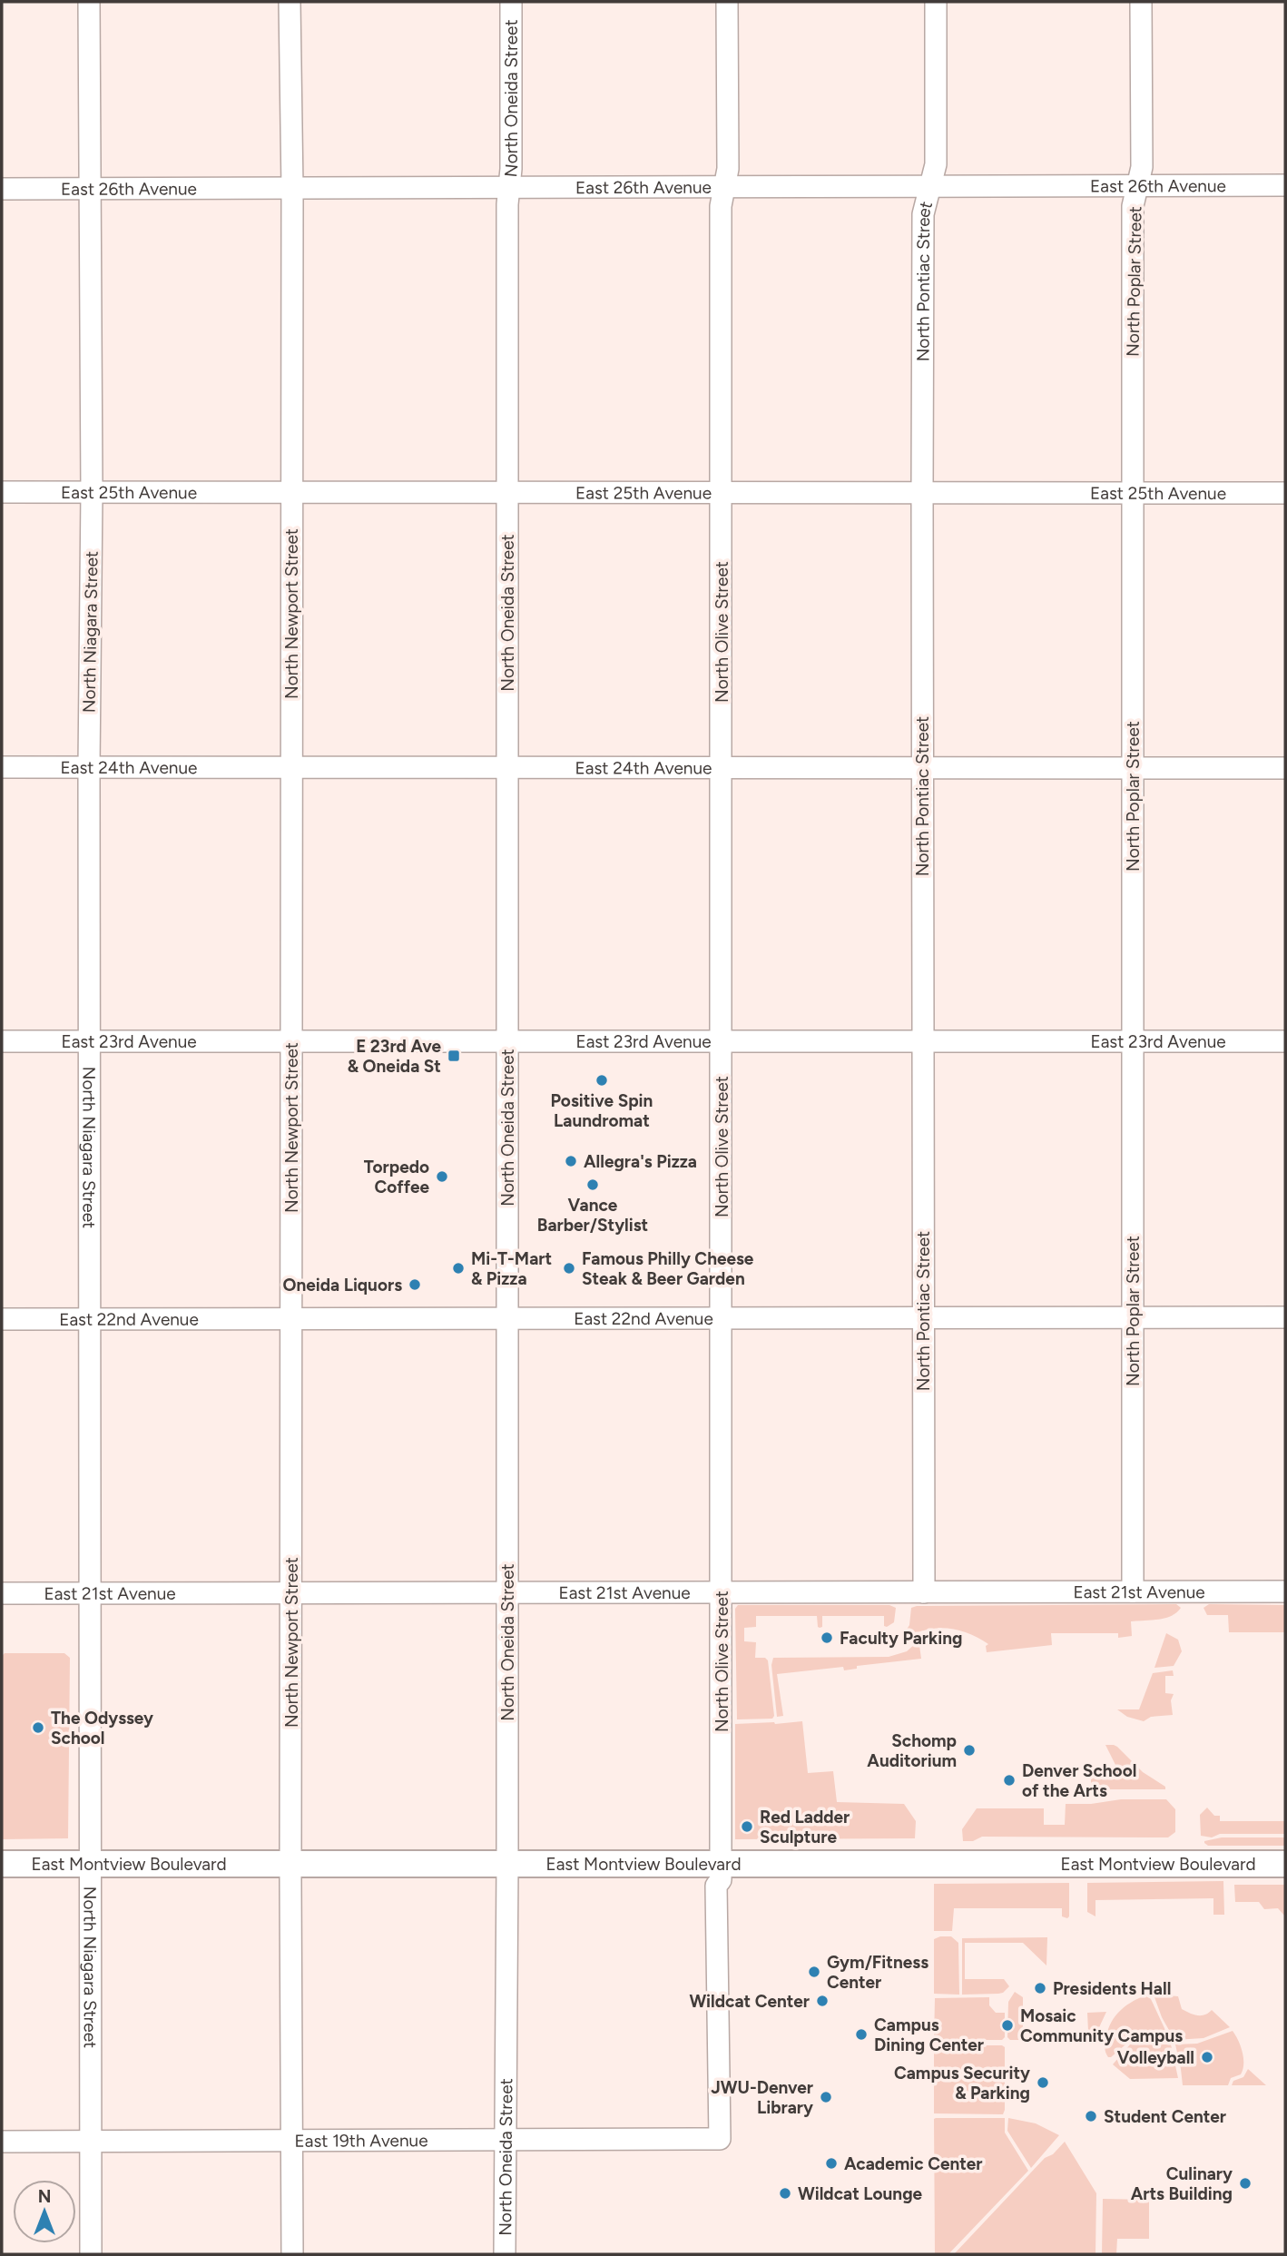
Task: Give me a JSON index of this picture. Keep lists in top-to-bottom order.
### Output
{
  "streets": {
    "main road": ["East Montview Boulevard"],
    "street": [
      "North Oneida Street",
      "East 26th Avenue",
      "North Pontiac Street",
      "North Poplar Street",
      "East 25th Avenue",
      "North Newport Street",
      "North Niagara Street",
      "North Olive Street",
      "East 24th Avenue",
      "East 23rd Avenue",
      "East 22nd Avenue",
      "East 21st Avenue",
      "East 19th Avenue"
    ]
  },
  "crossings": [
    ["North Oneida Street", "East 26th Avenue"],
    ["North Oneida Street", "East 25th Avenue"],
    ["North Oneida Street", "East 24th Avenue"],
    ["North Oneida Street", "East 23rd Avenue"],
    ["North Oneida Street", "East 22nd Avenue"],
    ["North Oneida Street", "East 21st Avenue"],
    ["North Oneida Street", "East Montview Boulevard"],
    ["North Oneida Street", "East 19th Avenue"],
    ["East 26th Avenue", "North Pontiac Street"],
    ["East 26th Avenue", "North Poplar Street"],
    ["East 26th Avenue", "North Newport Street"],
    ["East 26th Avenue", "North Niagara Street"],
    ["East 26th Avenue", "North Olive Street"],
    ["North Pontiac Street", "East 25th Avenue"],
    ["North Pontiac Street", "East 24th Avenue"],
    ["North Pontiac Street", "East 23rd Avenue"],
    ["North Pontiac Street", "East 22nd Avenue"],
    ["North Pontiac Street", "East 21st Avenue"],
    ["North Poplar Street", "East 25th Avenue"],
    ["North Poplar Street", "East 24th Avenue"],
    ["North Poplar Street", "East 23rd Avenue"],
    ["North Poplar Street", "East 22nd Avenue"],
    ["North Poplar Street", "East 21st Avenue"],
    ["East 25th Avenue", "North Newport Street"],
    ["East 25th Avenue", "North Niagara Street"],
    ["East 25th Avenue", "North Olive Street"],
    ["North Newport Street", "East 24th Avenue"],
    ["North Newport Street", "East 23rd Avenue"],
    ["North Newport Street", "East 22nd Avenue"],
    ["North Newport Street", "East 21st Avenue"],
    ["North Newport Street", "East Montview Boulevard"],
    ["North Newport Street", "East 19th Avenue"],
    ["North Niagara Street", "East 24th Avenue"],
    ["North Niagara Street", "East 23rd Avenue"],
    ["North Niagara Street", "East 22nd Avenue"],
    ["North Niagara Street", "East 21st Avenue"],
    ["North Niagara Street", "East Montview Boulevard"],
    ["North Niagara Street", "East 19th Avenue"],
    ["North Olive Street", "East 24th Avenue"],
    ["North Olive Street", "East 23rd Avenue"],
    ["North Olive Street", "East 22nd Avenue"],
    ["North Olive Street", "East 21st Avenue"],
    ["North Olive Street", "East Montview Boulevard"],
    ["North Olive Street", "East 19th Avenue"]
  ],
  "places": {
    "transit": ["E 23rd Ave & Oneida St"],
    "other": [
      "Positive Spin Laundromat",
      "Allegra's Pizza",
      "Torpedo Coffee",
      "Vance Barber/Stylist",
      "Mi-T-Mart & Pizza",
      "Famous Philly Cheese Steak & Beer Garden",
      "Oneida Liquors",
      "Faculty Parking",
      "The Odyssey School",
      "Schomp Auditorium",
      "Denver School of the Arts",
      "Red Ladder Sculpture",
      "Gym/Fitness Center",
      "Presidents Hall",
      "Wildcat Center",
      "Mosaic Community Campus",
      "Campus Dining Center",
      "Volleyball",
      "Campus Security & Parking",
      "JWU-Denver Library",
      "Student Center",
      "Academic Center",
      "Culinary Arts Building",
      "Wildcat Lounge"
    ]
  },
  "north": "top"
}
